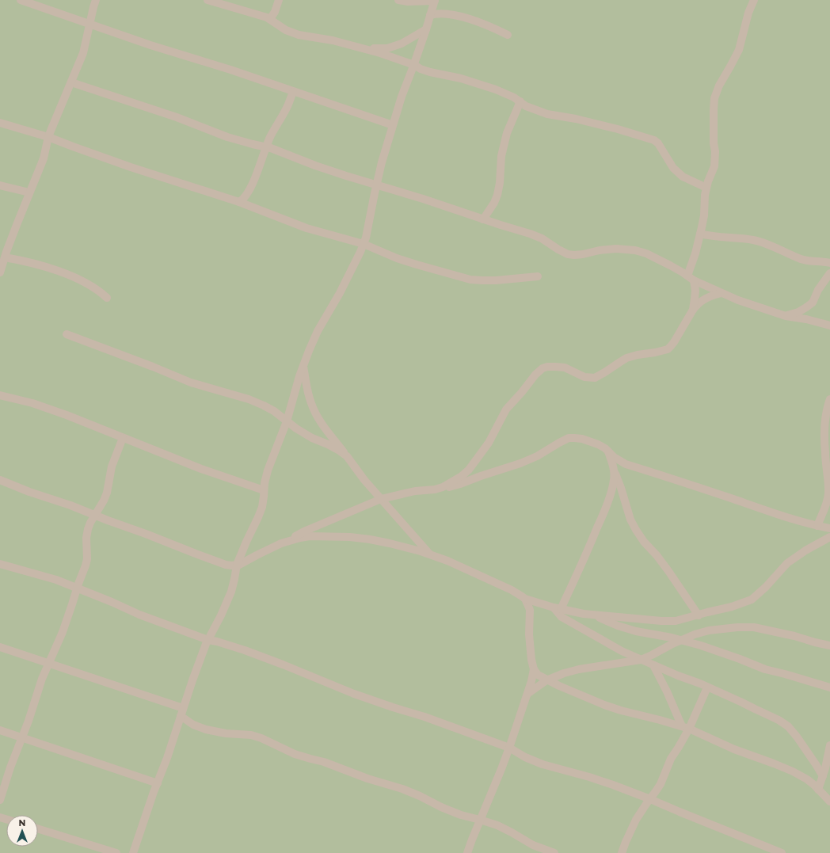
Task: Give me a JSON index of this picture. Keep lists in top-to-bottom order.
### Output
{
  "north": "top"
}
